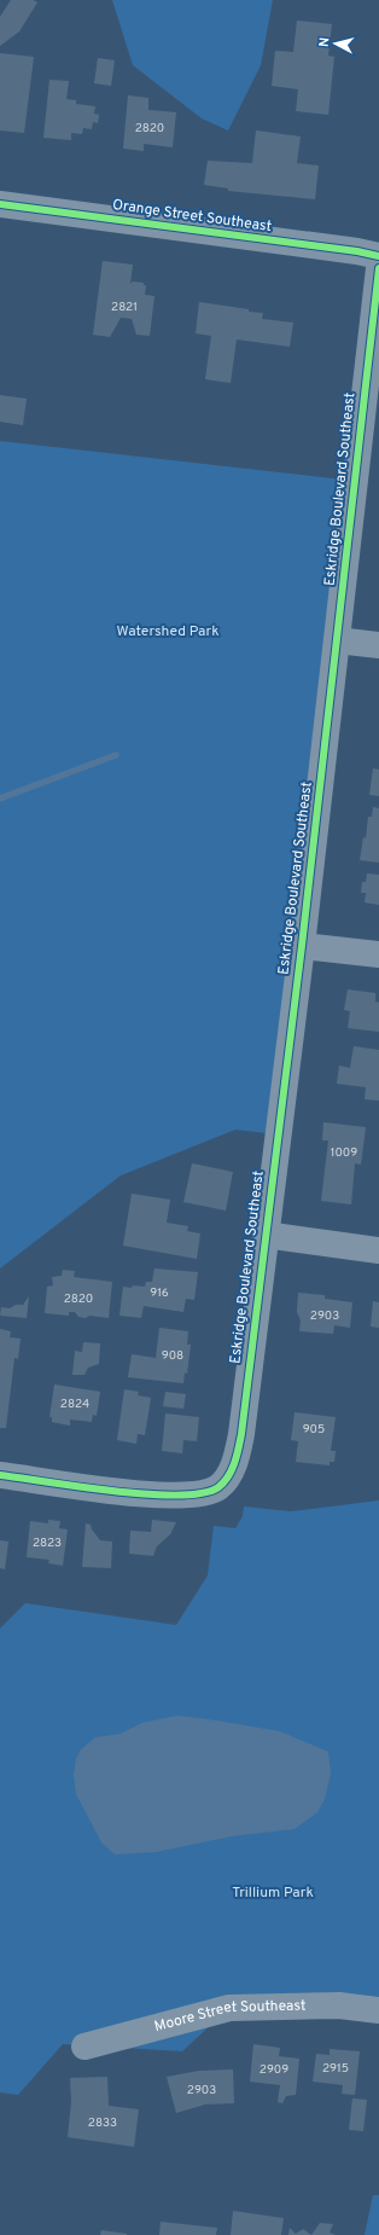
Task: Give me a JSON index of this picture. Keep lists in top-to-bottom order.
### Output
{
  "streets": {
    "street": ["Orange Street Southeast", "Eskridge Boulevard Southeast", "Moore Street Southeast"]
  },
  "parks": ["Watershed Park", "Trillium Park"],
  "house_numbers": [
    "2820",
    "2821",
    "1009",
    "916",
    "2820",
    "2903",
    "908",
    "2824",
    "905",
    "2823",
    "2915",
    "2909",
    "2903",
    "2833"
  ],
  "north": "left"
}
